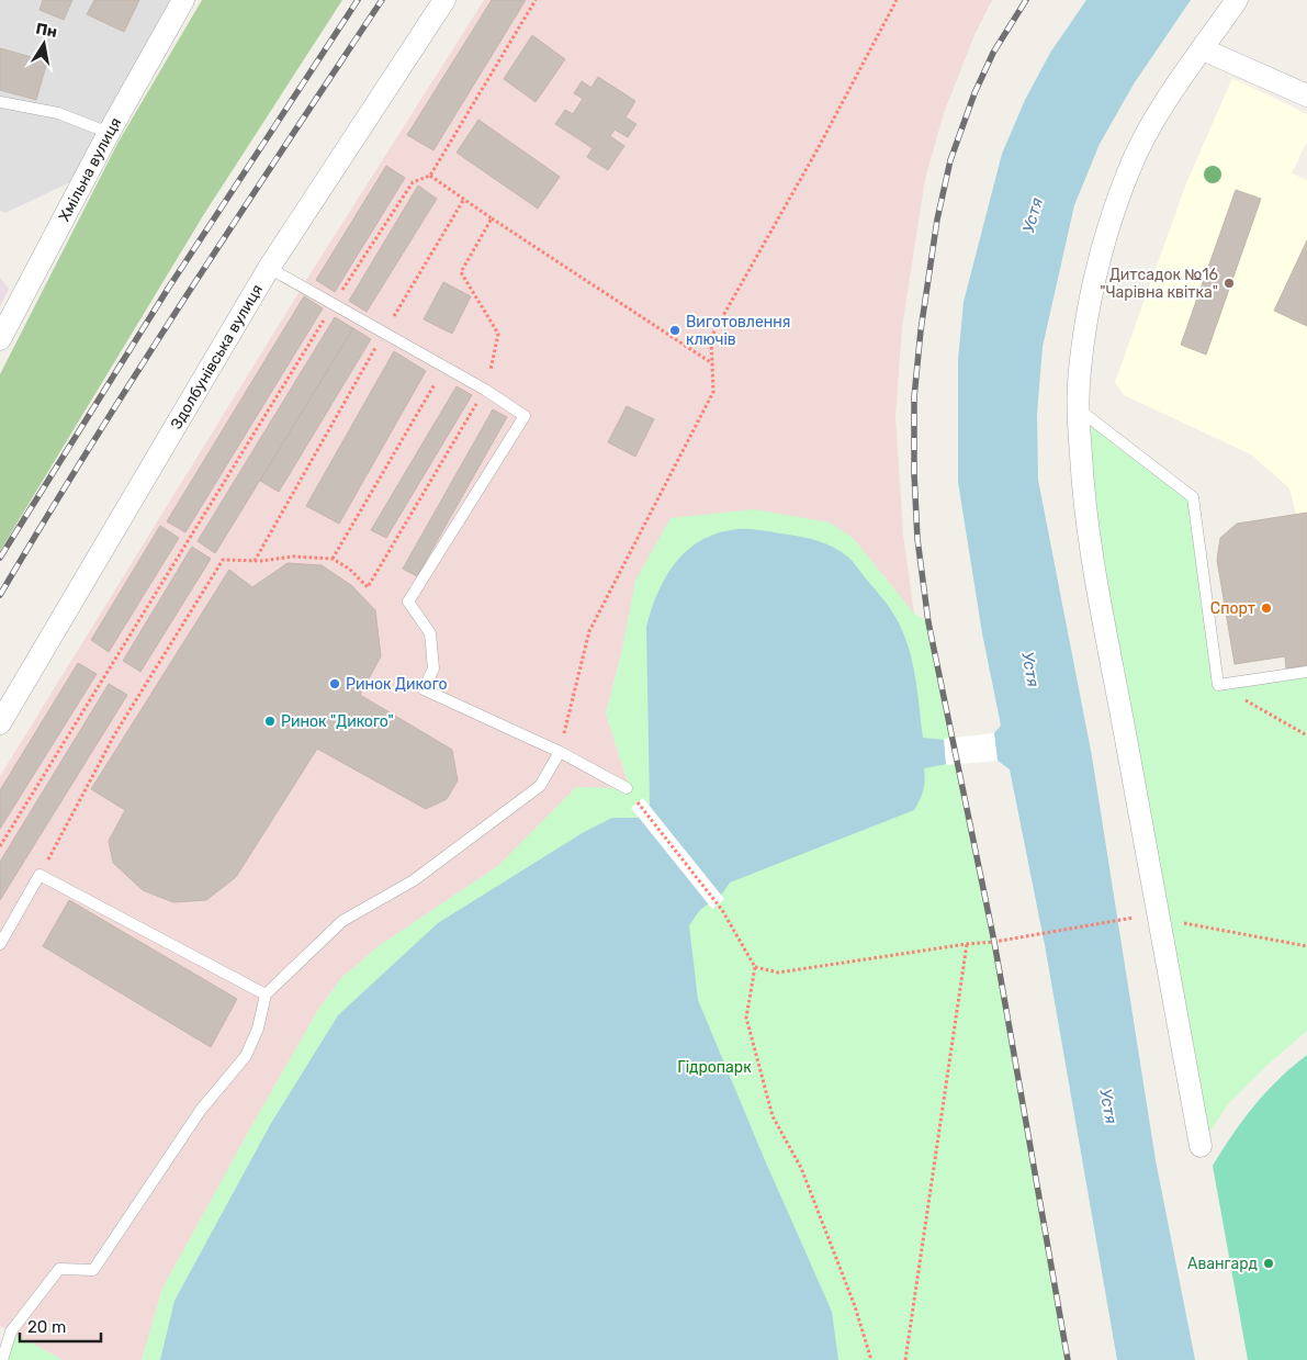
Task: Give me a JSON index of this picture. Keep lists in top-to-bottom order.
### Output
{
  "streets": {
    "street": ["Хмільна вулиця", "Здолбунівська вулиця"]
  },
  "water": ["Устя"],
  "parks": ["Гідропарк"],
  "places": [
    "Дитсадок №16 \"Чарівна квітка\"",
    "Виготовлення ключів",
    "Спорт",
    "Ринок Дикого",
    "Ринок \"Дикого\"",
    "Авангард"
  ],
  "scale_bar": "20 m",
  "north": "top"
}
